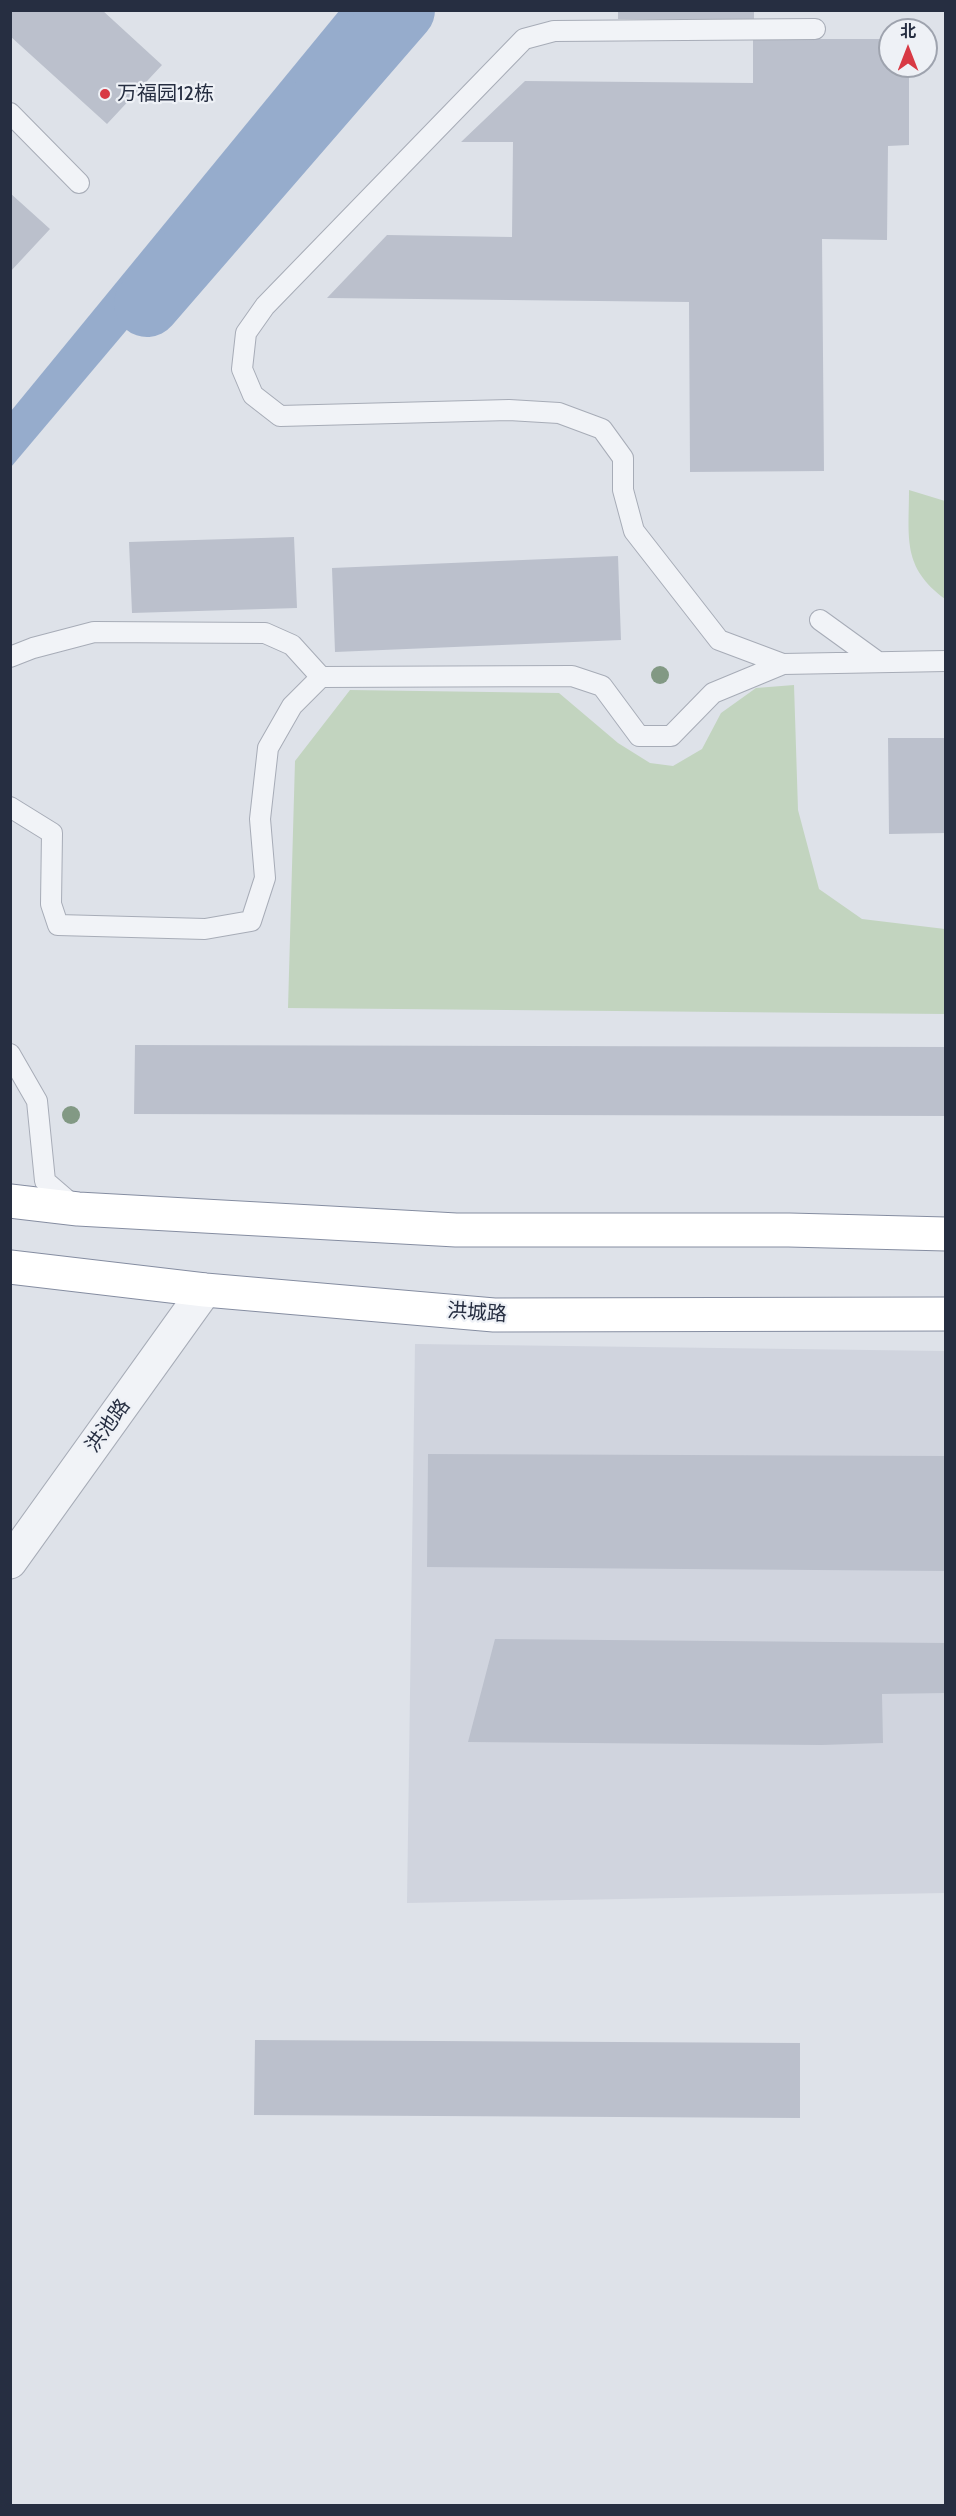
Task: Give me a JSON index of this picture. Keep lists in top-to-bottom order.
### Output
{
  "streets": {
    "highway": ["洪城路"],
    "street": ["洪池路"]
  },
  "crossings": [
    ["洪城路", "洪池路"]
  ],
  "places": ["万福园12栋"],
  "north": "top"
}
